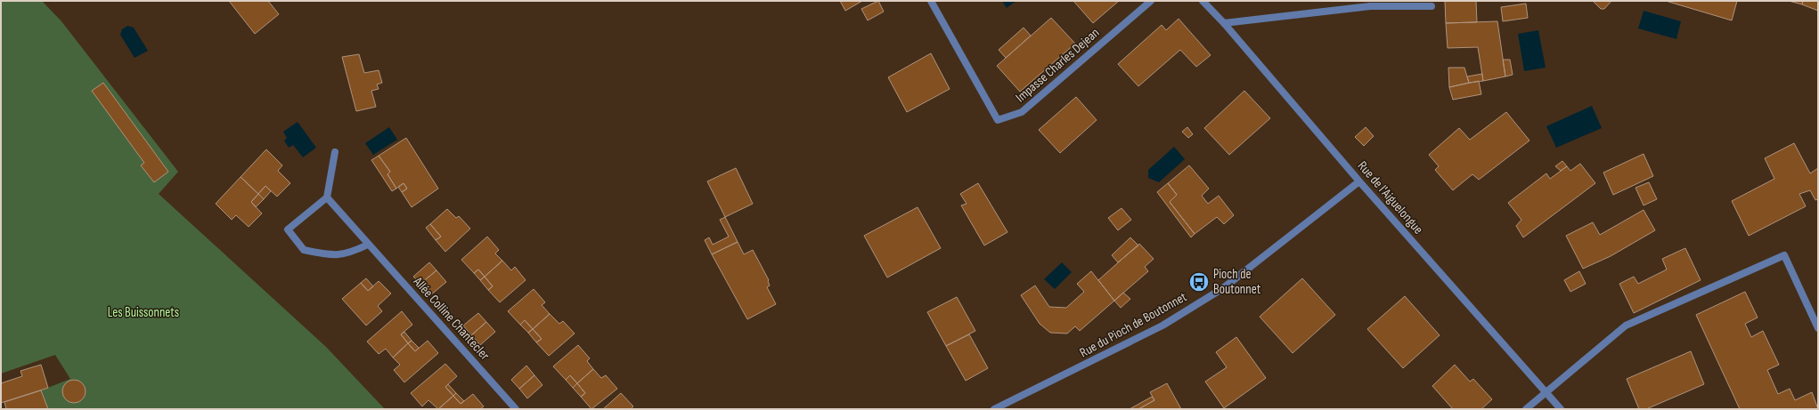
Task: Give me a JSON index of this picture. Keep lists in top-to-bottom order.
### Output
{
  "streets": {
    "street": [
      "Impasse Charles Dejean",
      "Rue de l'Aiguelongue",
      "Allée Colline Chantecler",
      "Rue du Pioch de Boutonnet"
    ]
  },
  "crossings": [
    ["Rue de l'Aiguelongue", "Rue du Pioch de Boutonnet"]
  ],
  "parks": ["Les Buissonnets"],
  "places": {
    "bus stop": ["Pioch de Boutonnet"]
  }
}
